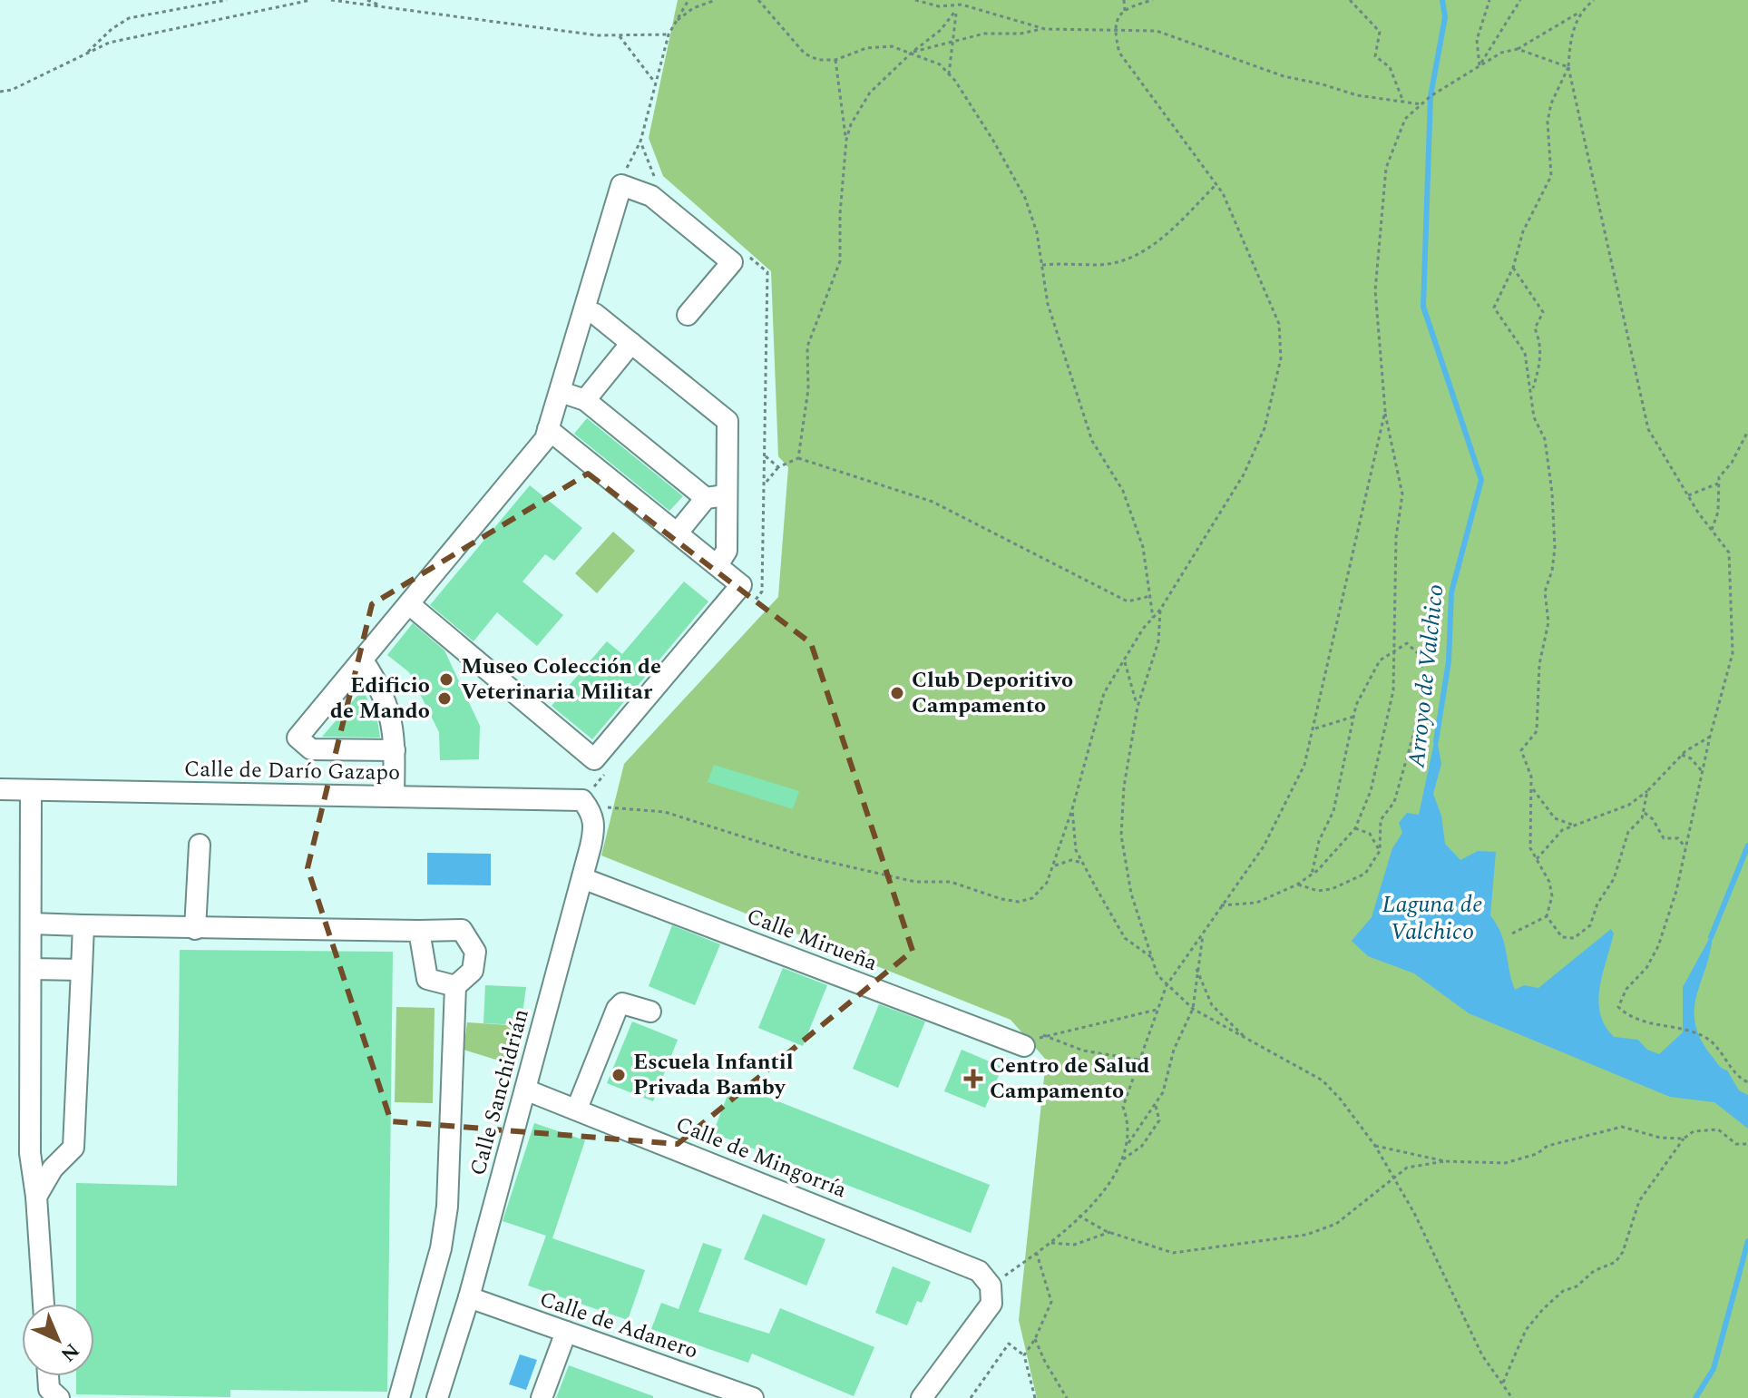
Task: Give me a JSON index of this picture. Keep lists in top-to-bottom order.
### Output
{
  "streets": {
    "street": [
      "Calle de Darío Gazapo",
      "Calle Mirueña",
      "Calle Sanchidrián",
      "Calle de Mingorría",
      "Calle de Adanero"
    ]
  },
  "crossings": [
    ["Calle de Darío Gazapo", "Calle Sanchidrián"],
    ["Calle Mirueña", "Calle Sanchidrián"],
    ["Calle Sanchidrián", "Calle de Mingorría"],
    ["Calle Sanchidrián", "Calle de Adanero"]
  ],
  "water": ["Arroyo de Valchico", "Laguna de Valchico"],
  "places": {
    "other": [
      "Museo Colección de Veterinaria Militar",
      "Club Deporitivo Campamento",
      "Edificio de Mando",
      "Escuela Infantil Privada Bamby"
    ],
    "health": ["Centro de Salud Campamento"]
  },
  "north": "bottom right"
}
